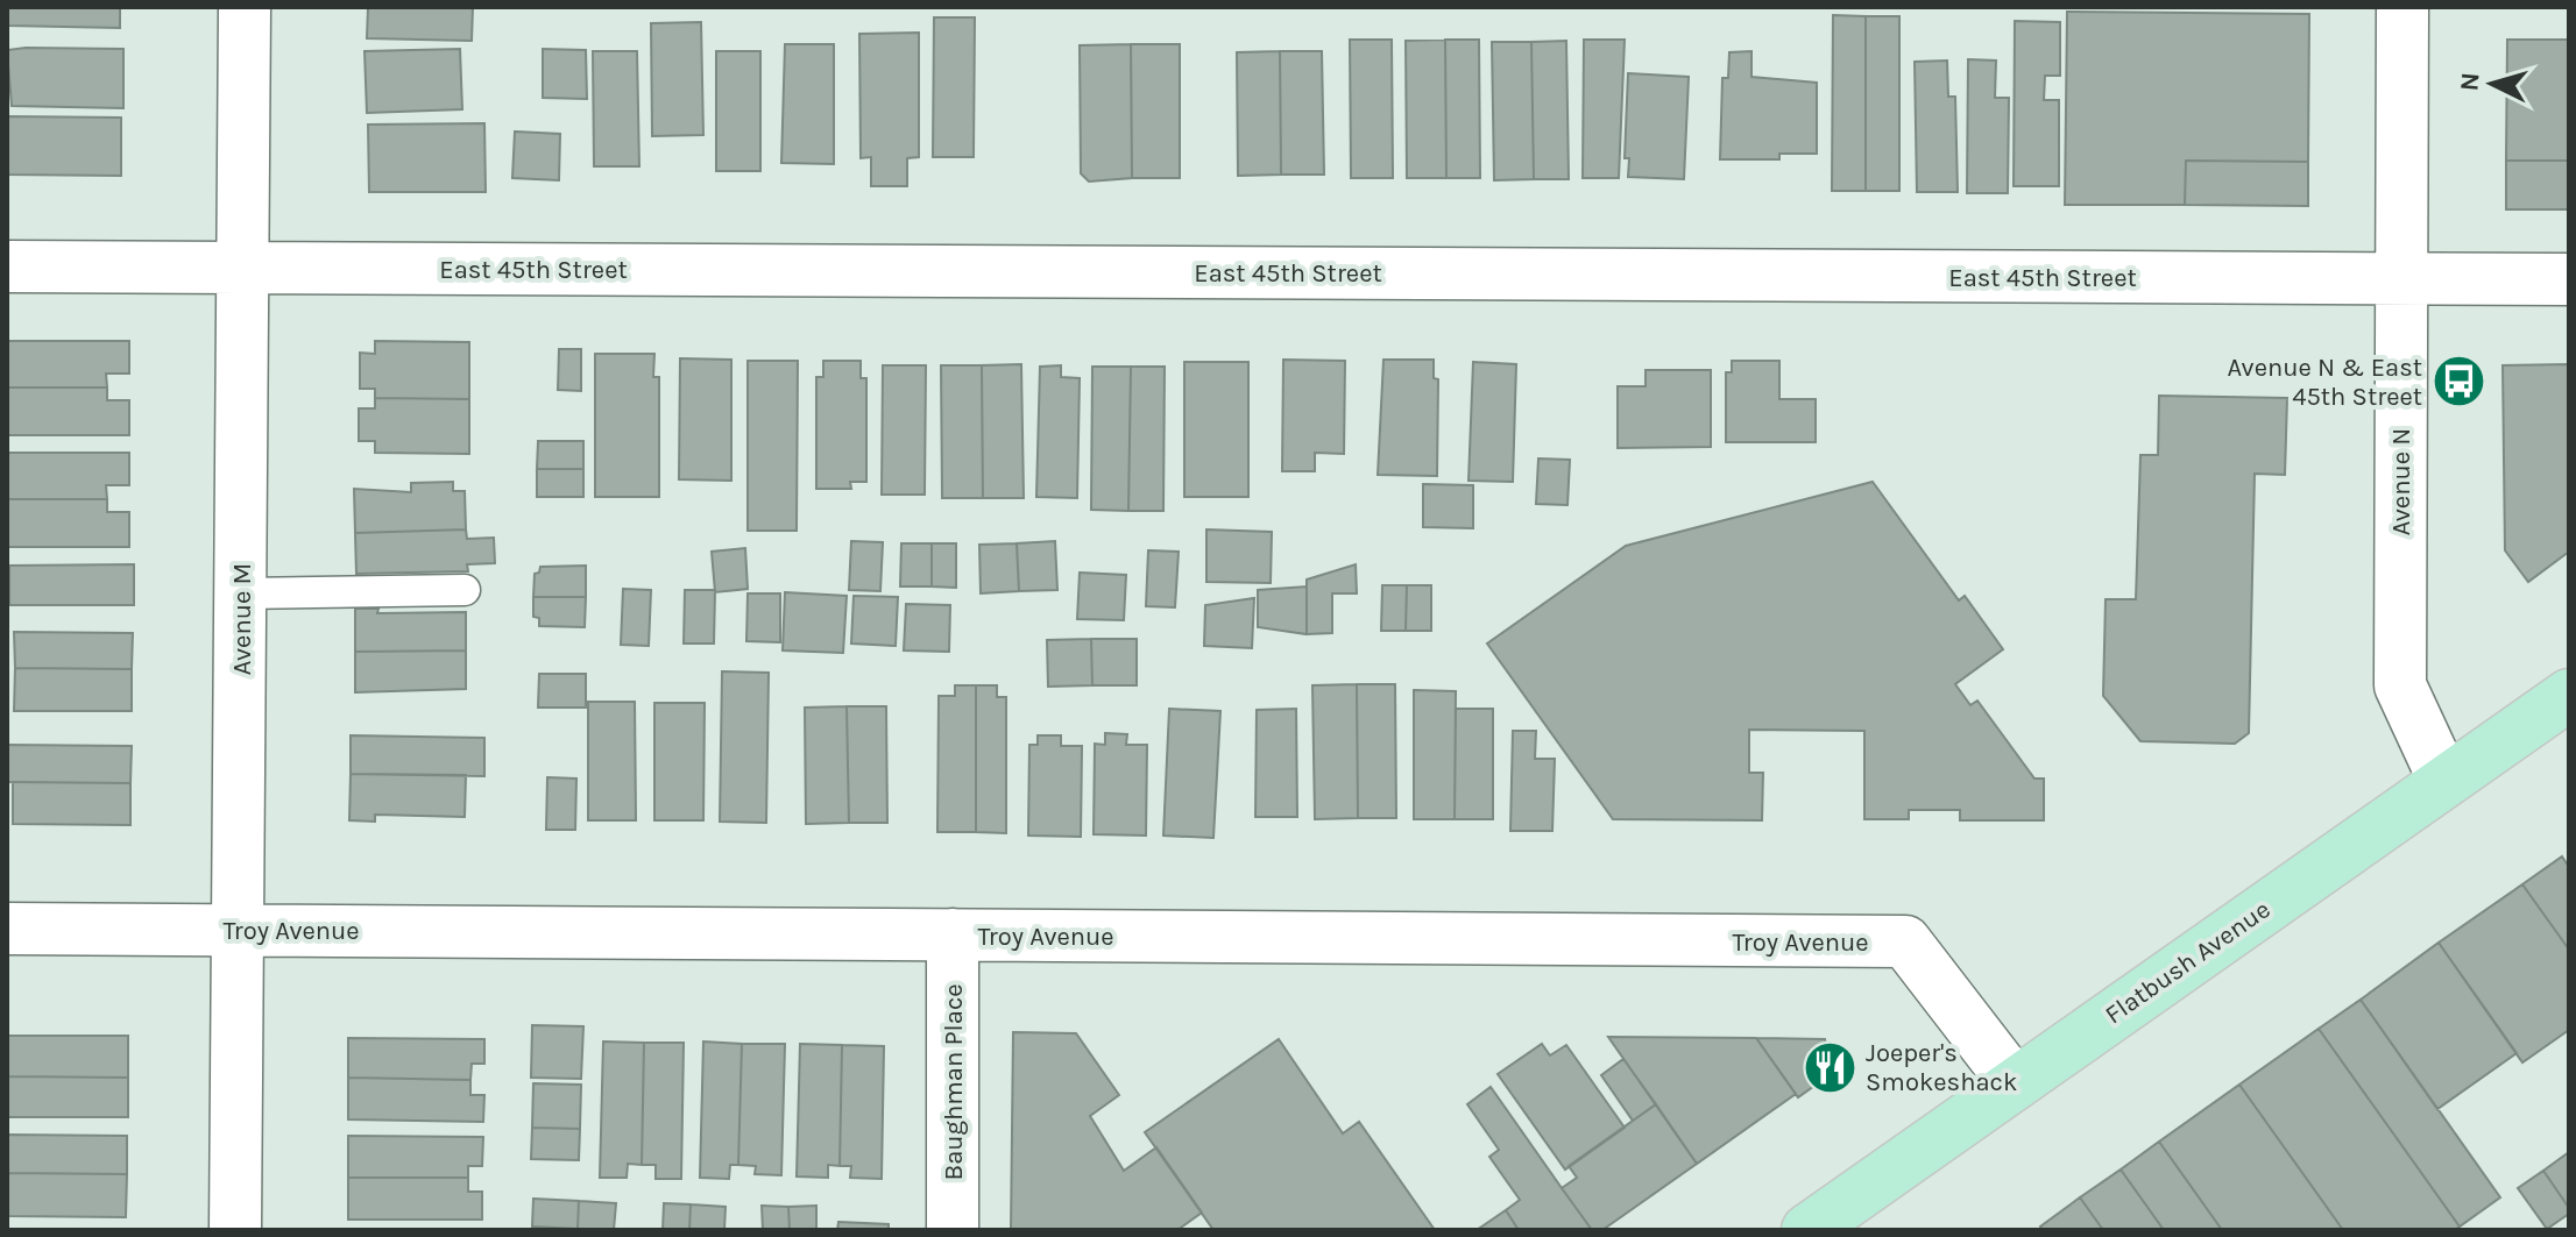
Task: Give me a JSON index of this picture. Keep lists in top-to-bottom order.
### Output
{
  "streets": {
    "main road": ["Flatbush Avenue"],
    "street": [
      "East 45th Street",
      "Avenue N",
      "Avenue M",
      "Troy Avenue",
      "Baughman Place"
    ]
  },
  "crossings": [
    ["East 45th Street", "Avenue N"],
    ["East 45th Street", "Avenue M"],
    ["Avenue N", "Flatbush Avenue"],
    ["Avenue M", "Troy Avenue"],
    ["Troy Avenue", "Flatbush Avenue"],
    ["Troy Avenue", "Baughman Place"]
  ],
  "places": {
    "bus stop": ["Avenue N & East 45th Street"],
    "restaurant": ["Joeper's Smokeshack"]
  },
  "north": "left"
}
